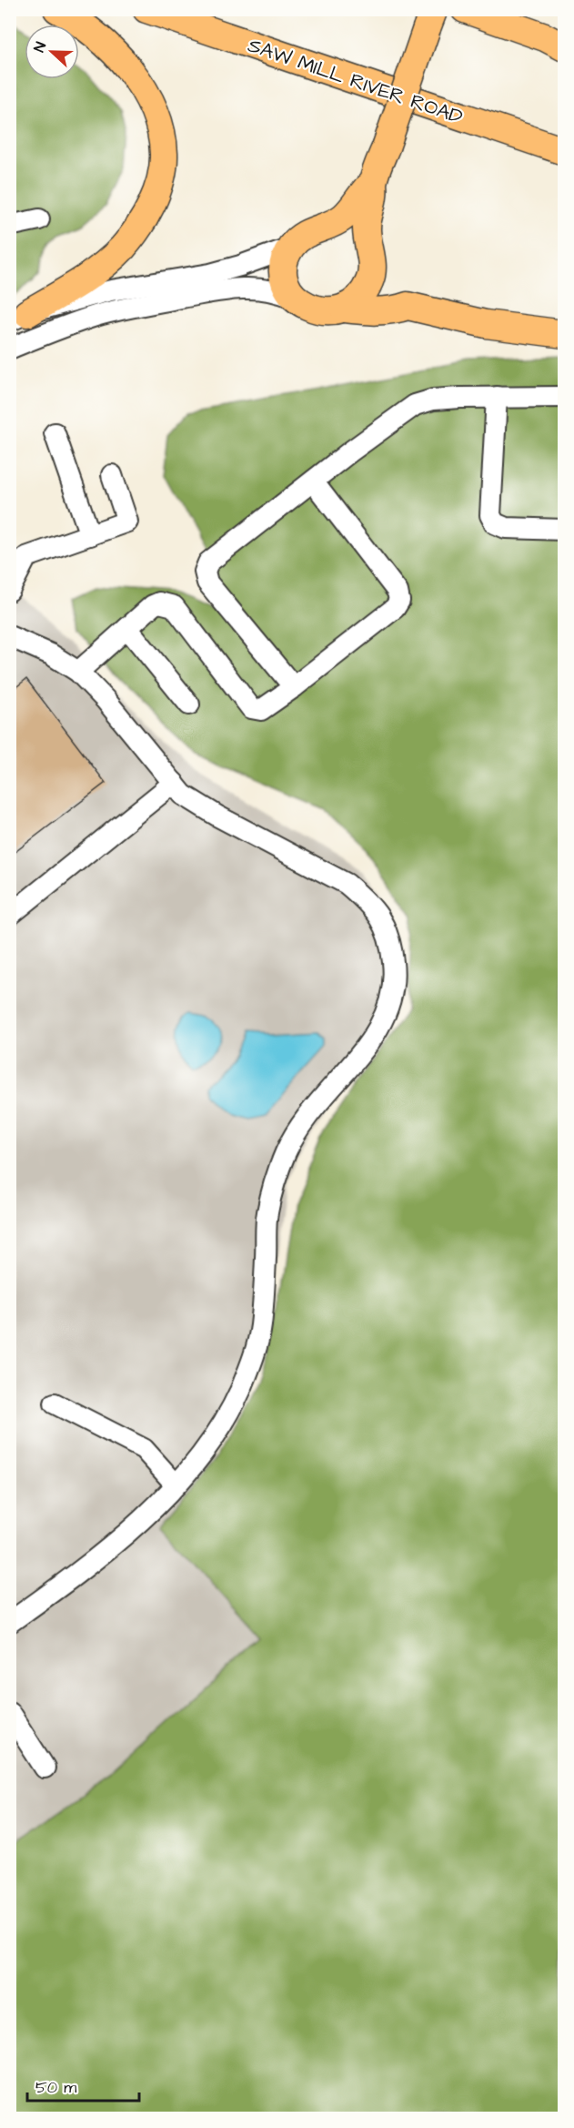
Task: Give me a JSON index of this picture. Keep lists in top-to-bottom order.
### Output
{
  "streets": {
    "main road": ["SAW MILL RIVER ROAD"]
  },
  "scale_bar": "50 m",
  "north": "left"
}
